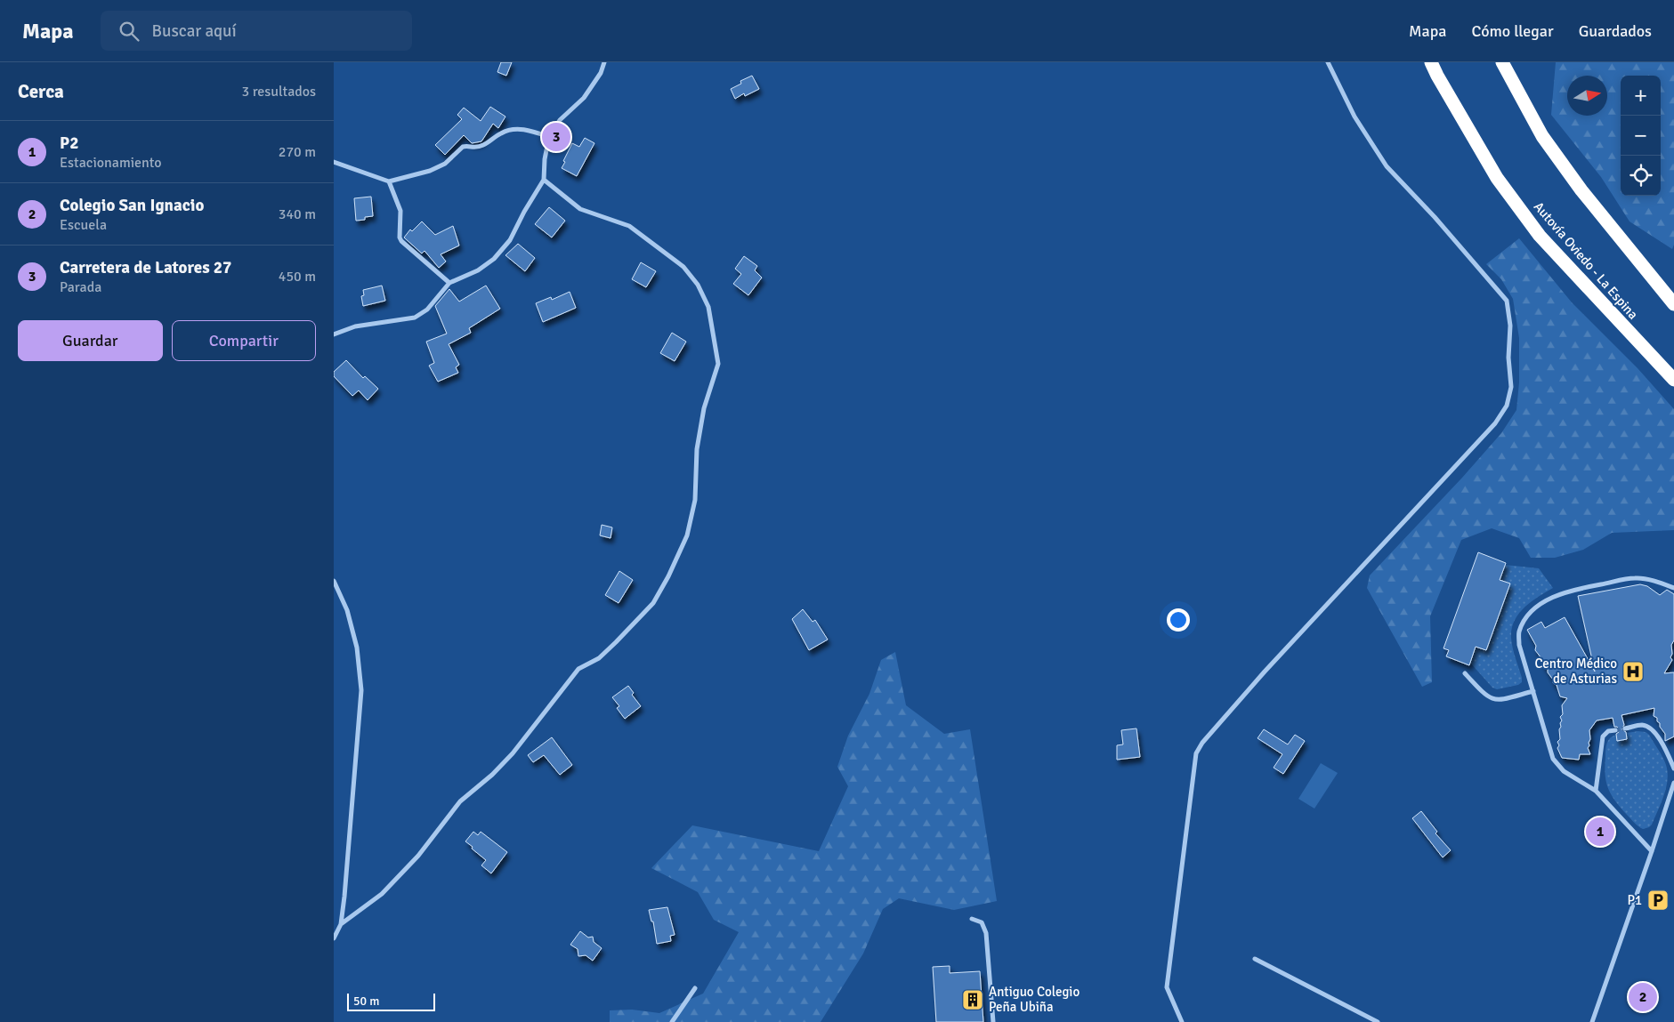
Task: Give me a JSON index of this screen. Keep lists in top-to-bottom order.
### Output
{
  "streets": {
    "highway": ["Autovía Oviedo - La Espina"]
  },
  "places": {
    "hospital": ["Centro Médico de Asturias"],
    "parking": ["P1"],
    "building": ["Antiguo Colegio Peña Ubiña"]
  },
  "scale_bar": "50 m",
  "north": "right",
  "page": {
    "header": "Mapa",
    "search": "Buscar aquí",
    "nav": ["Mapa", "Cómo llegar", "Guardados"],
    "heading": ["Cerca", "3 resultados"],
    "map_buttons": ["+", "−"],
    "list": [
      {
        "mark": "1",
        "name": "P2",
        "note": "Estacionamiento",
        "value": "270 m"
      },
      {
        "mark": "2",
        "name": "Colegio San Ignacio",
        "note": "Escuela",
        "value": "340 m"
      },
      {
        "mark": "3",
        "name": "Carretera de Latores 27",
        "note": "Parada",
        "value": "450 m"
      }
    ],
    "pins": ["3", "1", "2"],
    "buttons": ["Guardar", "Compartir"],
    "scale": "50 m"
  }
}
